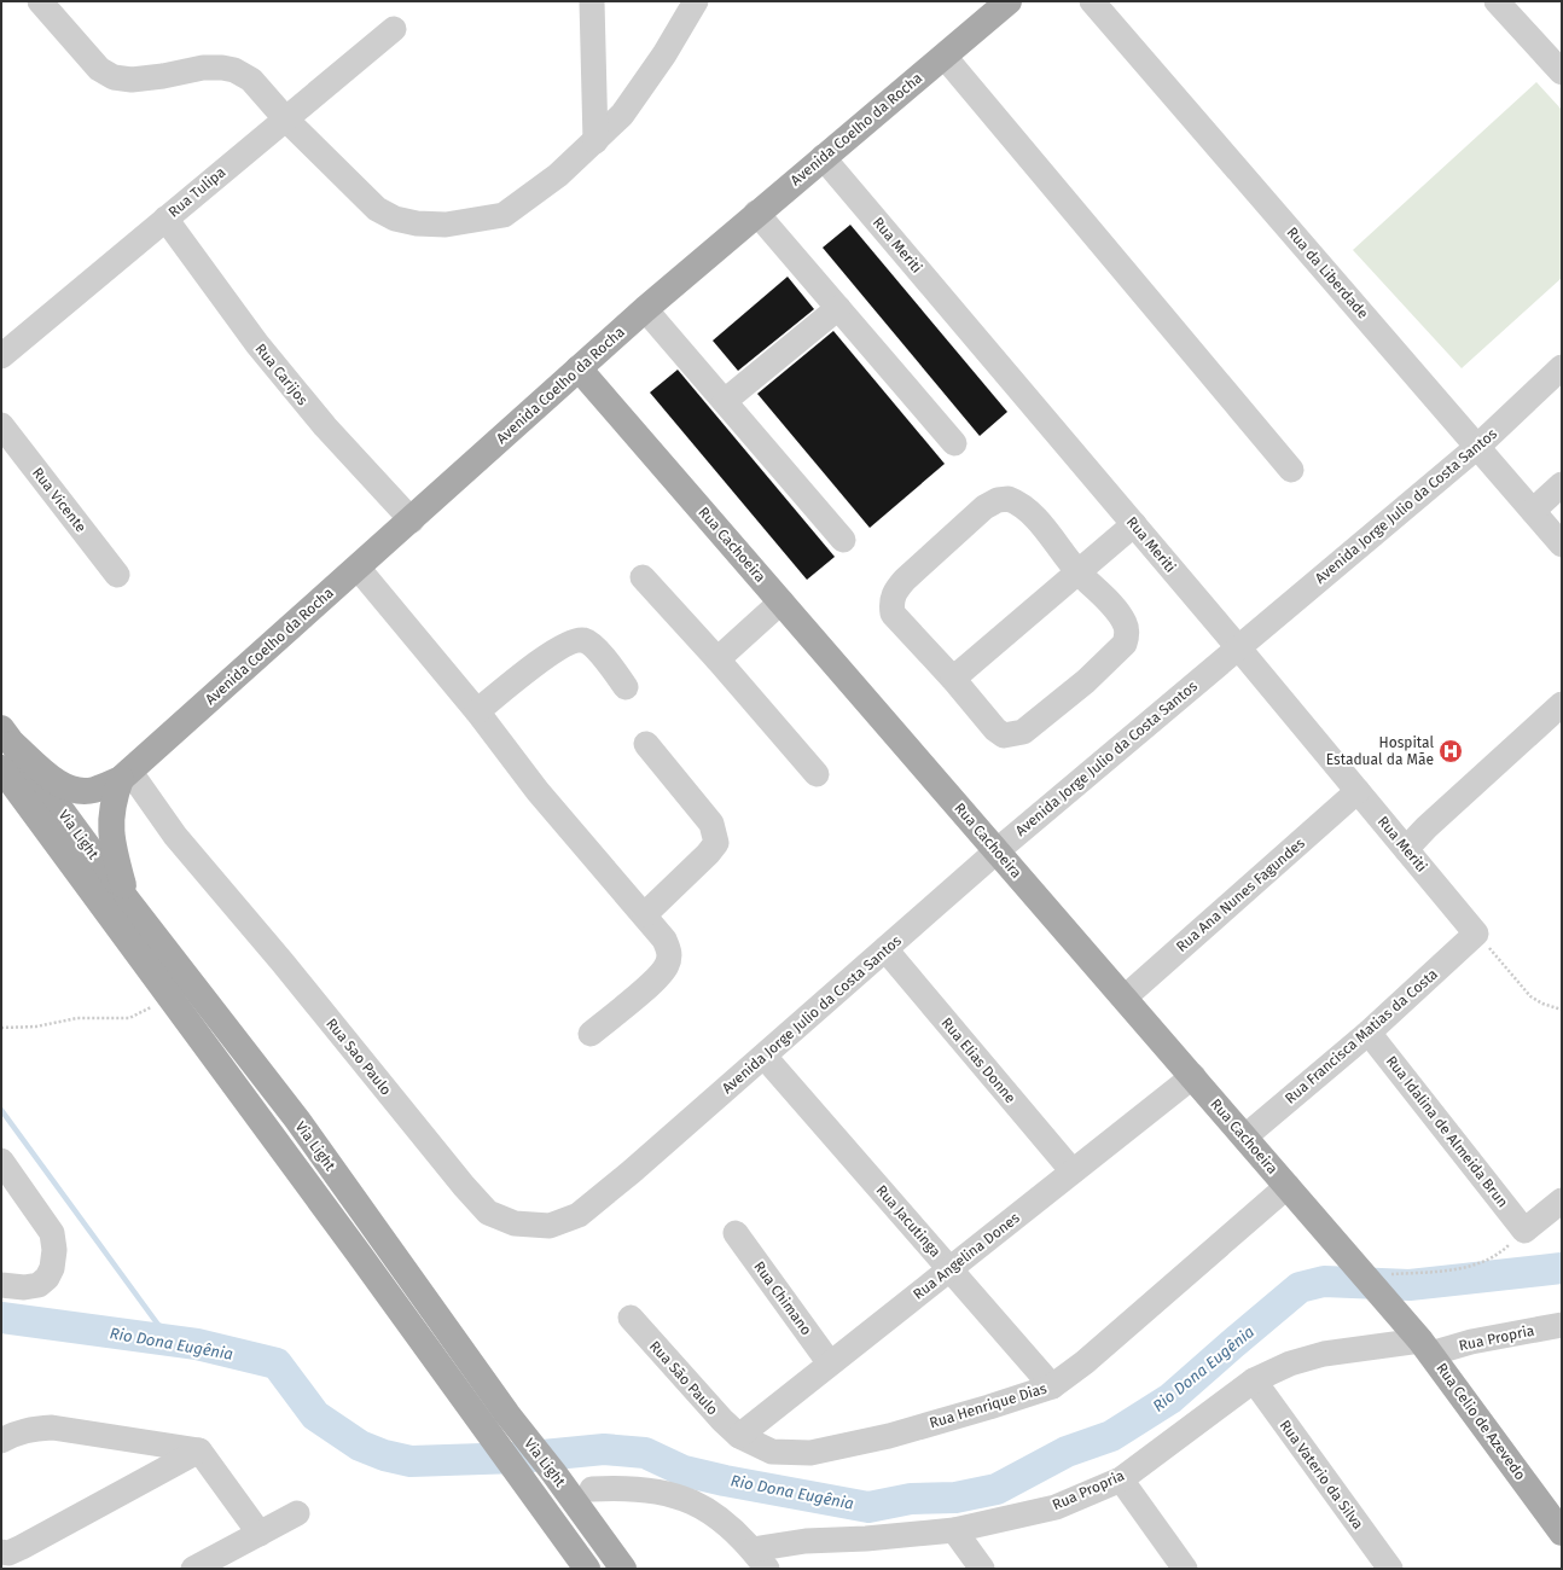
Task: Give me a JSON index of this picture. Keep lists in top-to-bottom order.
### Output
{
  "streets": {
    "main road": [
      "Avenida Coelho da Rocha",
      "Rua Cachoeira",
      "Via Light",
      "Rua Celio de Azevedo"
    ],
    "street": [
      "Rua Tulipa",
      "Rua Meriti",
      "Rua da Liberdade",
      "Rua Carijos",
      "Rua Vicente",
      "Avenida Jorge Julio da Costa Santos",
      "Rua Ana Nunes Fagundes",
      "Rua Francisca Matias da Costa",
      "Rua Sao Paulo",
      "Rua Elias Donne",
      "Rua Idalina de Almeida Brun",
      "Rua Jacutinga",
      "Rua Angelina Dones",
      "Rua Chimano",
      "Rua Propria",
      "Rua São Paulo",
      "Rua Henrique Dias",
      "Rua Vaterio da Silva"
    ]
  },
  "crossings": [
    ["Avenida Coelho da Rocha", "Rua Meriti"],
    ["Avenida Coelho da Rocha", "Rua Carijos"],
    ["Avenida Coelho da Rocha", "Rua Cachoeira"],
    ["Avenida Coelho da Rocha", "Via Light"],
    ["Avenida Coelho da Rocha", "Rua Sao Paulo"],
    ["Rua Tulipa", "Rua Carijos"],
    ["Rua Meriti", "Avenida Jorge Julio da Costa Santos"],
    ["Rua Meriti", "Rua Ana Nunes Fagundes"],
    ["Rua Meriti", "Rua Francisca Matias da Costa"],
    ["Rua da Liberdade", "Avenida Jorge Julio da Costa Santos"],
    ["Avenida Jorge Julio da Costa Santos", "Rua Cachoeira"],
    ["Avenida Jorge Julio da Costa Santos", "Rua Sao Paulo"],
    ["Avenida Jorge Julio da Costa Santos", "Rua Elias Donne"],
    ["Avenida Jorge Julio da Costa Santos", "Rua Jacutinga"],
    ["Rua Cachoeira", "Rua Ana Nunes Fagundes"],
    ["Rua Cachoeira", "Rua Francisca Matias da Costa"],
    ["Rua Cachoeira", "Rua Angelina Dones"],
    ["Rua Cachoeira", "Rua Henrique Dias"],
    ["Rua Cachoeira", "Rua Celio de Azevedo"],
    ["Rua Francisca Matias da Costa", "Rua Idalina de Almeida Brun"],
    ["Rua Elias Donne", "Rua Angelina Dones"],
    ["Rua Jacutinga", "Rua Angelina Dones"],
    ["Rua Jacutinga", "Rua Henrique Dias"],
    ["Rua Angelina Dones", "Rua Chimano"],
    ["Rua Angelina Dones", "Rua São Paulo"],
    ["Rua Angelina Dones", "Rua Henrique Dias"],
    ["Rua Propria", "Rua Celio de Azevedo"],
    ["Rua Propria", "Rua Vaterio da Silva"],
    ["Rua São Paulo", "Rua Henrique Dias"]
  ],
  "water": ["Rio Dona Eugênia"],
  "places": {
    "hospital": ["Hospital Estadual da Mãe"]
  }
}
